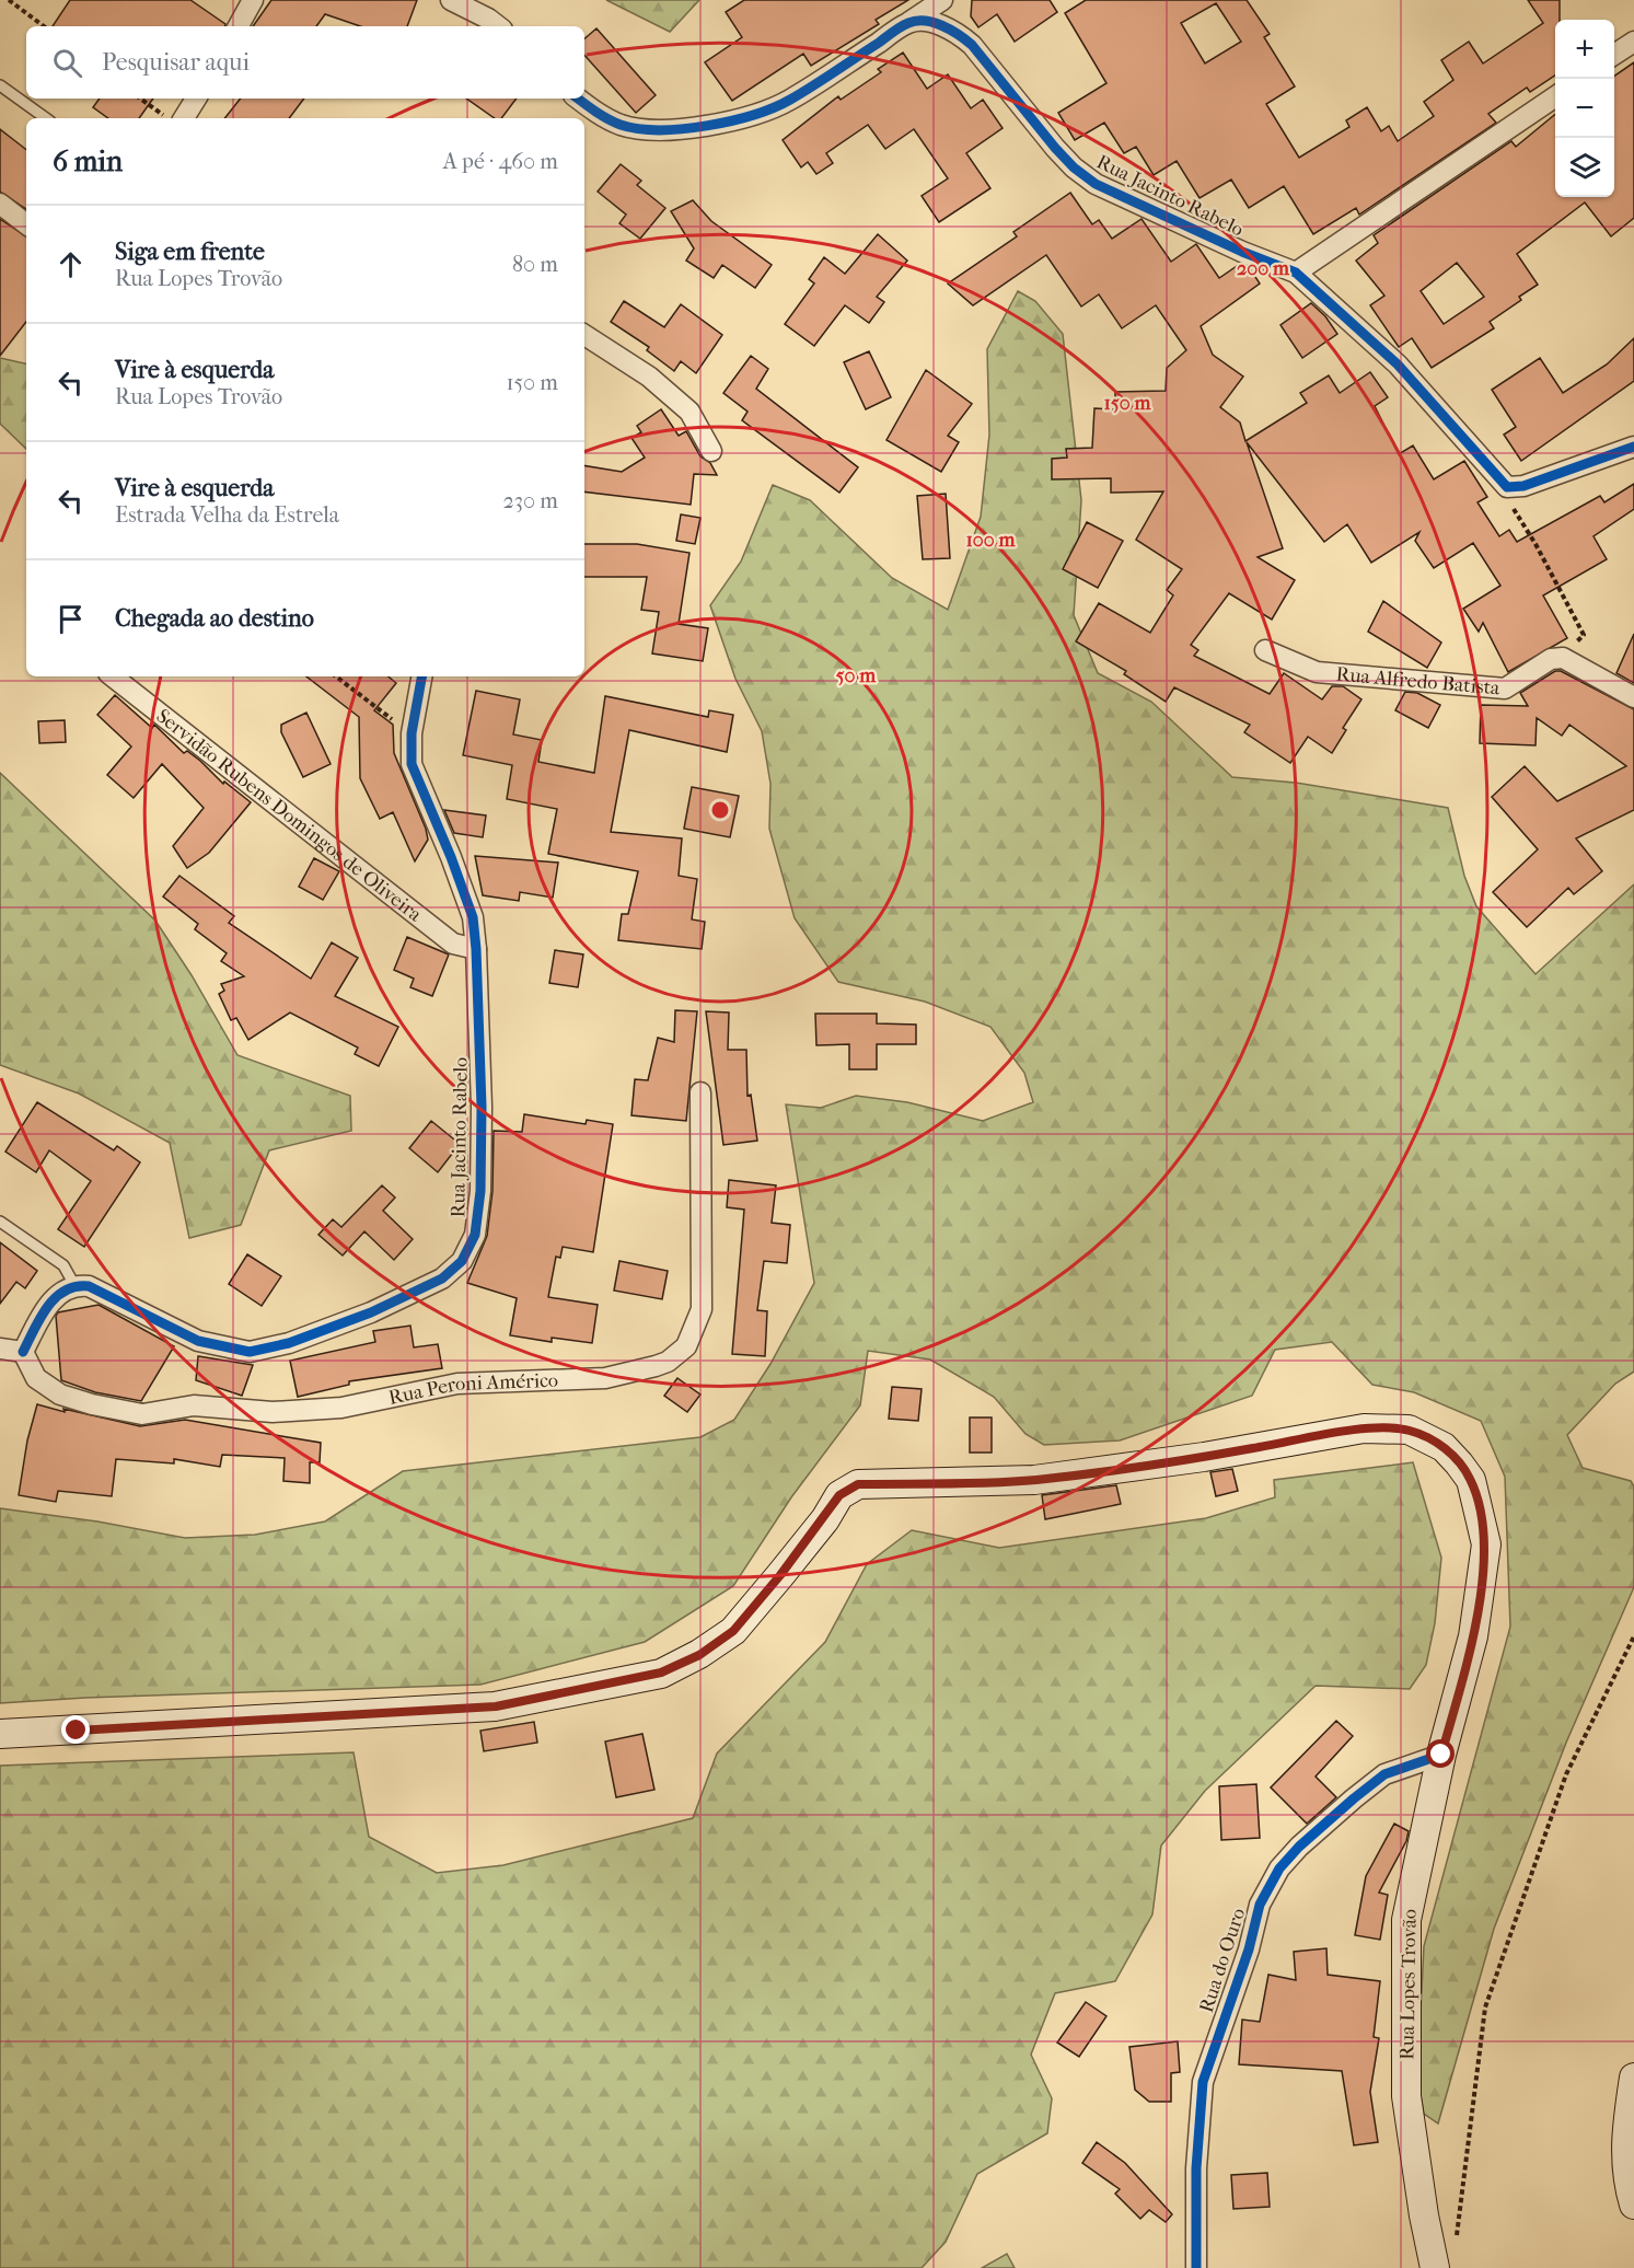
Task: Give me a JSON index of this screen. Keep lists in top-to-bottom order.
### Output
{
  "streets": {
    "main road": ["Rua Lopes Trovão"],
    "street": [
      "Rua Jacinto Rabelo",
      "Rua Alfredo Batista",
      "Servidão Rubens Domingos de Oliveira",
      "Rua Peroni Américo",
      "Rua do Ouro"
    ]
  },
  "crossings": [
    ["Rua Jacinto Rabelo", "Servidão Rubens Domingos de Oliveira"],
    ["Rua do Ouro", "Rua Lopes Trovão"]
  ],
  "page": {
    "map_buttons": ["+", "−"],
    "search": "Pesquisar aqui",
    "heading": ["6 min", "A pé · 460 m"],
    "list": [
      ["Siga em frente", "Rua Lopes Trovão", "80 m"],
      ["Vire à esquerda", "Rua Lopes Trovão", "150 m"],
      ["Vire à esquerda", "Estrada Velha da Estrela", "230 m"],
      "Chegada ao destino"
    ]
  },
  "rings": [
    "200 m",
    "150 m",
    "100 m",
    "50 m"
  ]
}
